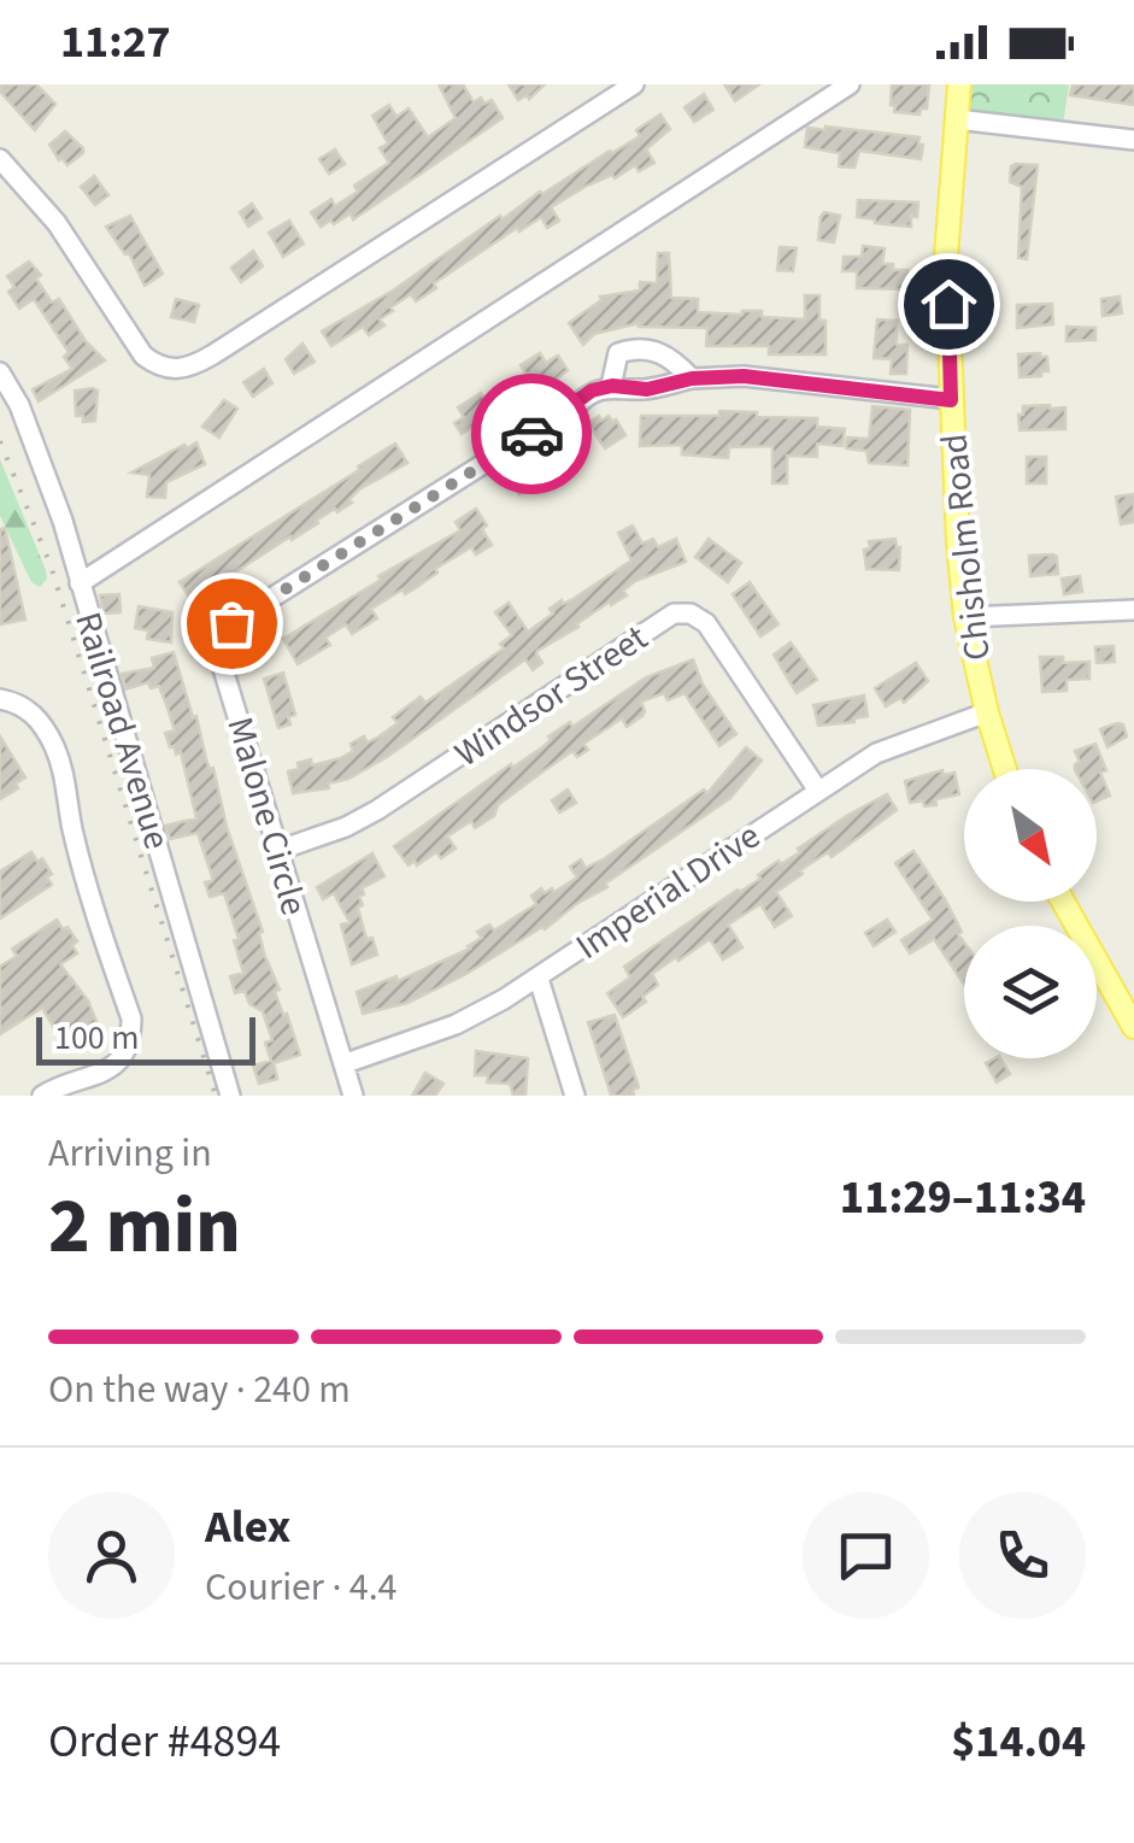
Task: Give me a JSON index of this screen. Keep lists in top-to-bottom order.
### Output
{
  "streets": {
    "main road": ["Chisholm Road"],
    "street": [
      "Windsor Street",
      "Railroad Avenue",
      "Malone Circle",
      "Imperial Drive"
    ]
  },
  "crossings": [
    ["Chisholm Road", "Malone Circle"],
    ["Chisholm Road", "Imperial Drive"],
    ["Windsor Street", "Malone Circle"],
    ["Windsor Street", "Imperial Drive"],
    ["Malone Circle", "Imperial Drive"]
  ],
  "scale_bar": "100 m",
  "north": "bottom right",
  "page": {
    "status": "11:27",
    "scale": "100 m",
    "heading": ["2 min", "Arriving in", "11:29–11:34"],
    "panel": [
      "Alex",
      "Courier · 4.4",
      "Order #4894",
      "$14.04"
    ],
    "bar": "On the way · 240 m"
  }
}
